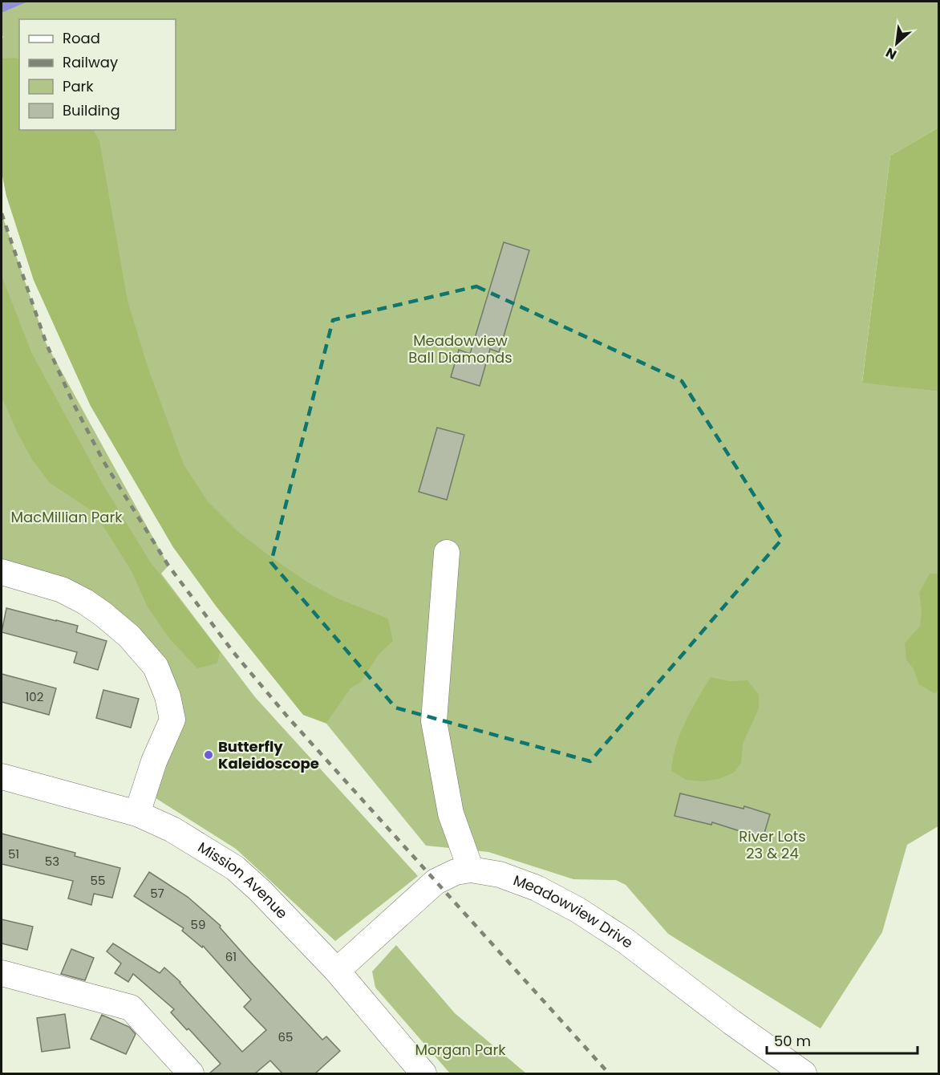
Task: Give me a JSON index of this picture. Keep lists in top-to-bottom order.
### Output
{
  "streets": {
    "street": ["Mission Avenue", "Meadowview Drive"]
  },
  "crossings": [
    ["Mission Avenue", "Meadowview Drive"]
  ],
  "parks": [
    "Meadowview Ball Diamonds",
    "MacMillian Park",
    "River Lots 23 & 24",
    "Morgan Park"
  ],
  "places": ["Butterfly Kaleidoscope"],
  "house_numbers": [
    "102",
    "51",
    "53",
    "55",
    "57",
    "59",
    "61",
    "65"
  ],
  "legend": [
    "Road",
    "Railway",
    "Park",
    "Building"
  ],
  "scale_bar": "50 m",
  "north": "bottom left"
}
